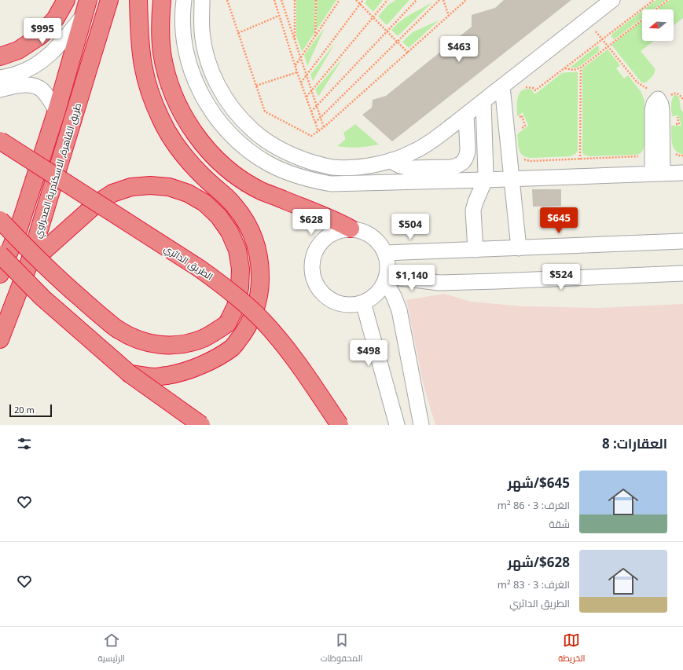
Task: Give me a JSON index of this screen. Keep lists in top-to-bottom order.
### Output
{
  "streets": {
    "highway": ["طريق القاهرة, الاسكندرية الصحراوي", "الطريق الدائري"]
  },
  "scale_bar": "20 m",
  "north": "left",
  "page": {
    "price": [
      "$995",
      "$463",
      "$645",
      "$628",
      "$504",
      "$524",
      "$1,140",
      "$498"
    ],
    "scale": "20 m",
    "heading": "العقارات: 8",
    "list": [
      {
        "name": "$645/شهر",
        "note": "الغرف: 3 · 86 m² · شقة"
      },
      {
        "name": "$628/شهر",
        "note": "الغرف: 3 · 83 m² · الطريق الدائري"
      }
    ],
    "tabs": ["الخريطة", "المحفوظات", "الرئيسية"]
  }
}
